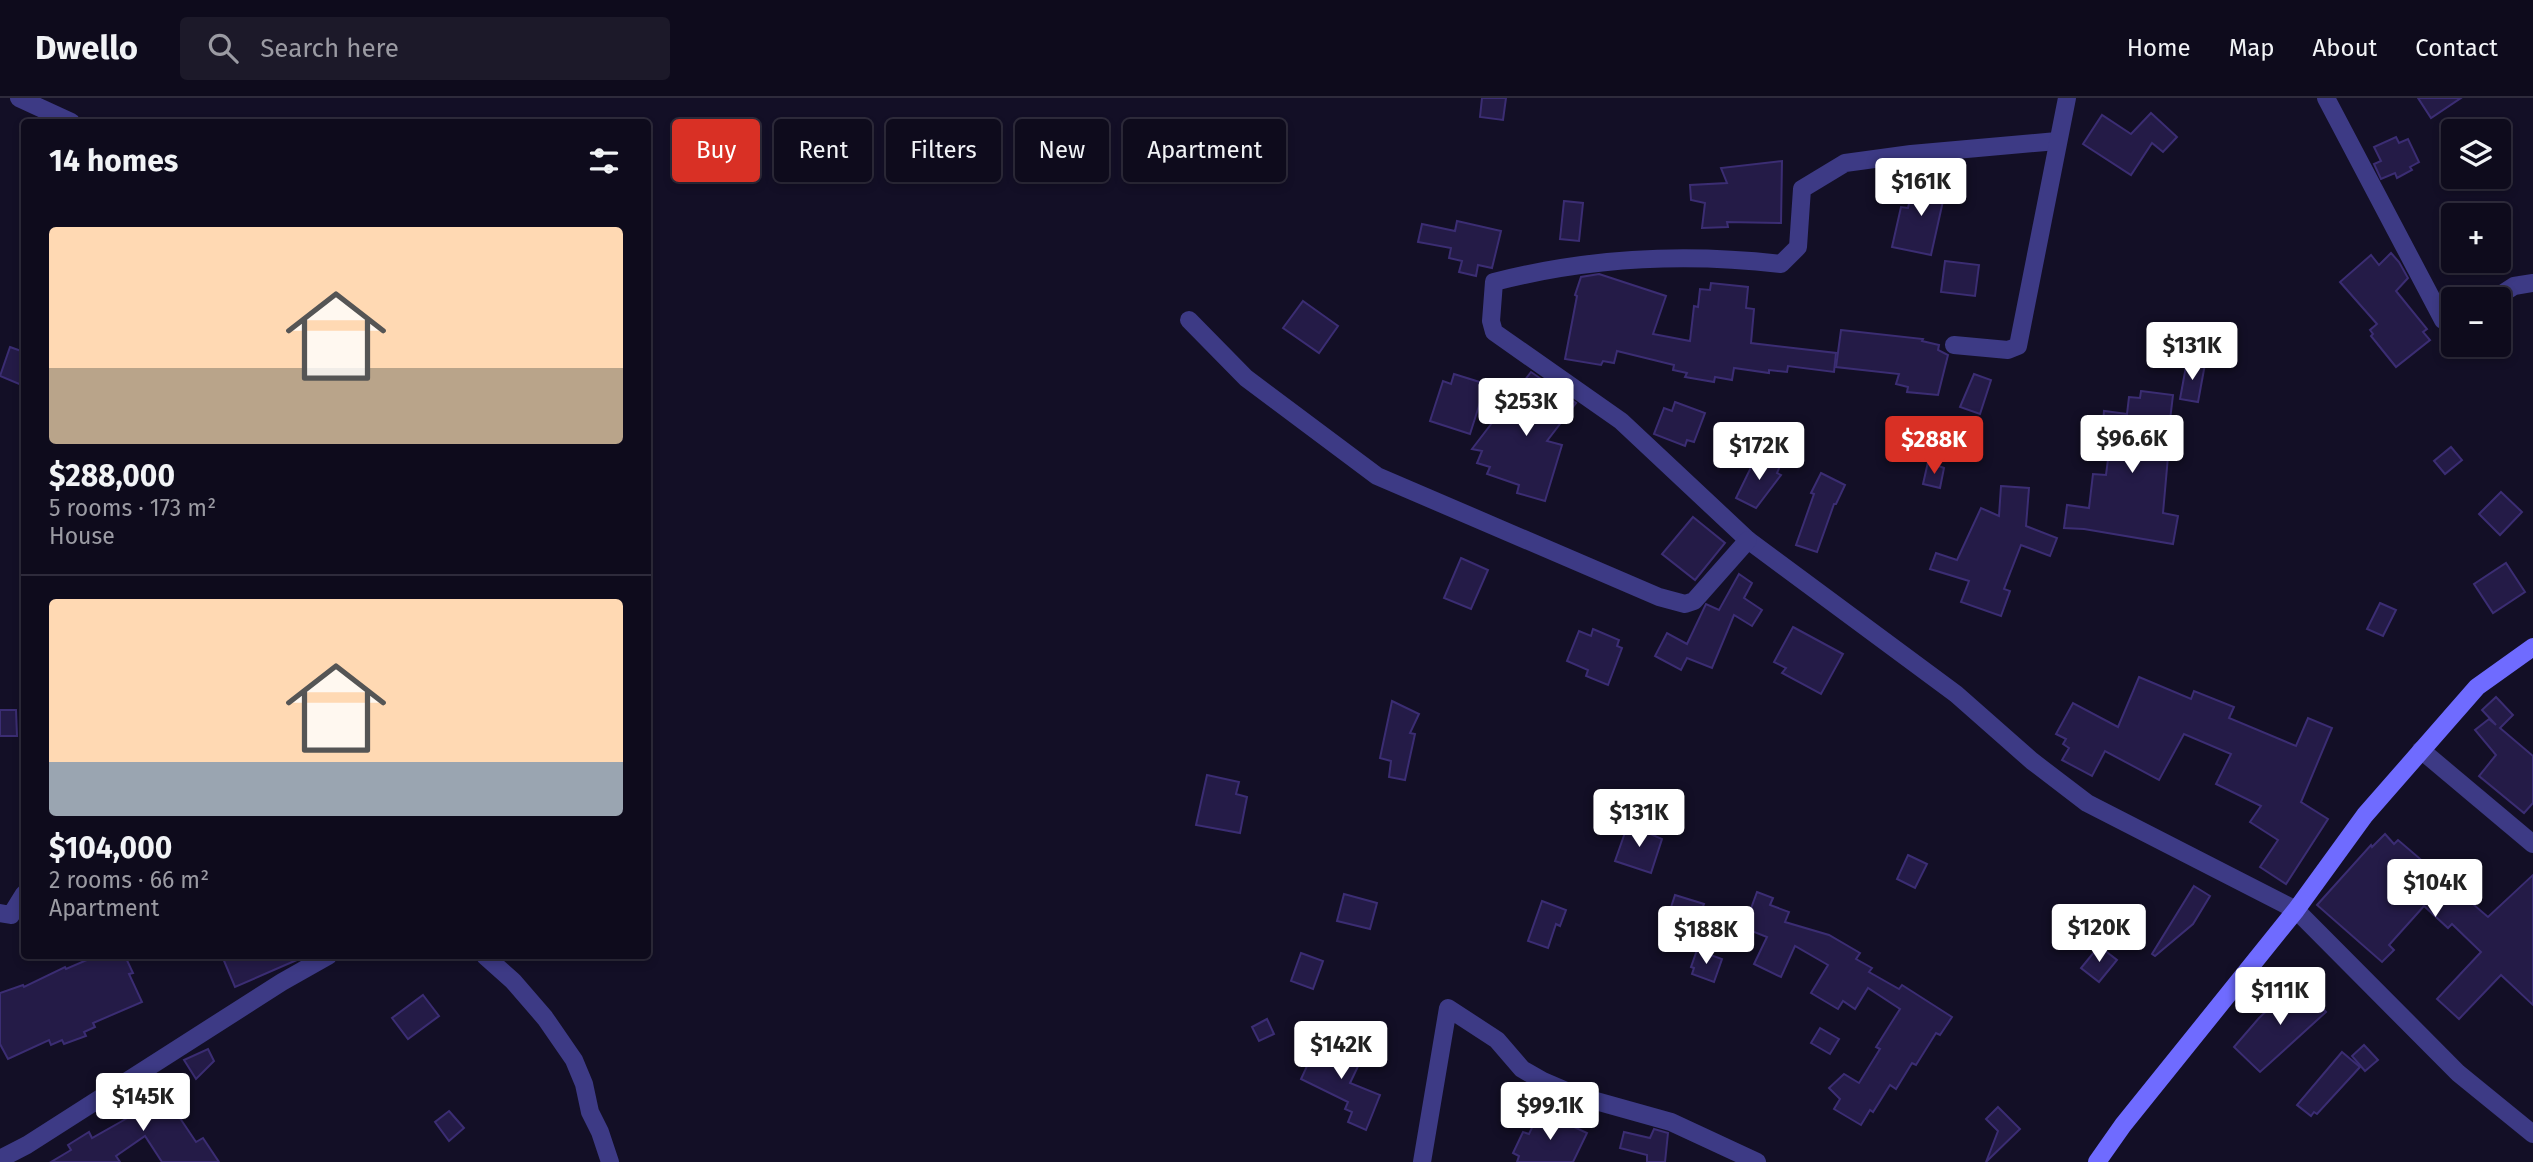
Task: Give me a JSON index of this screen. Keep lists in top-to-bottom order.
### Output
{
  "page": {
    "header": "Dwello",
    "search": "Search here",
    "nav": [
      "Home",
      "Map",
      "About",
      "Contact"
    ],
    "map_buttons": ["+", "−"],
    "chip": [
      "Buy",
      "Rent",
      "Filters",
      "New",
      "Apartment"
    ],
    "heading": "14 homes",
    "price": [
      "$161K",
      "$131K",
      "$253K",
      "$96.6K",
      "$288K",
      "$172K",
      "$131K",
      "$104K",
      "$120K",
      "$188K",
      "$111K",
      "$142K",
      "$145K",
      "$99.1K"
    ],
    "list": [
      {
        "name": "$288,000",
        "note": "5 rooms · 173 m² · House"
      },
      {
        "name": "$104,000",
        "note": "2 rooms · 66 m² · Apartment"
      }
    ]
  }
}
